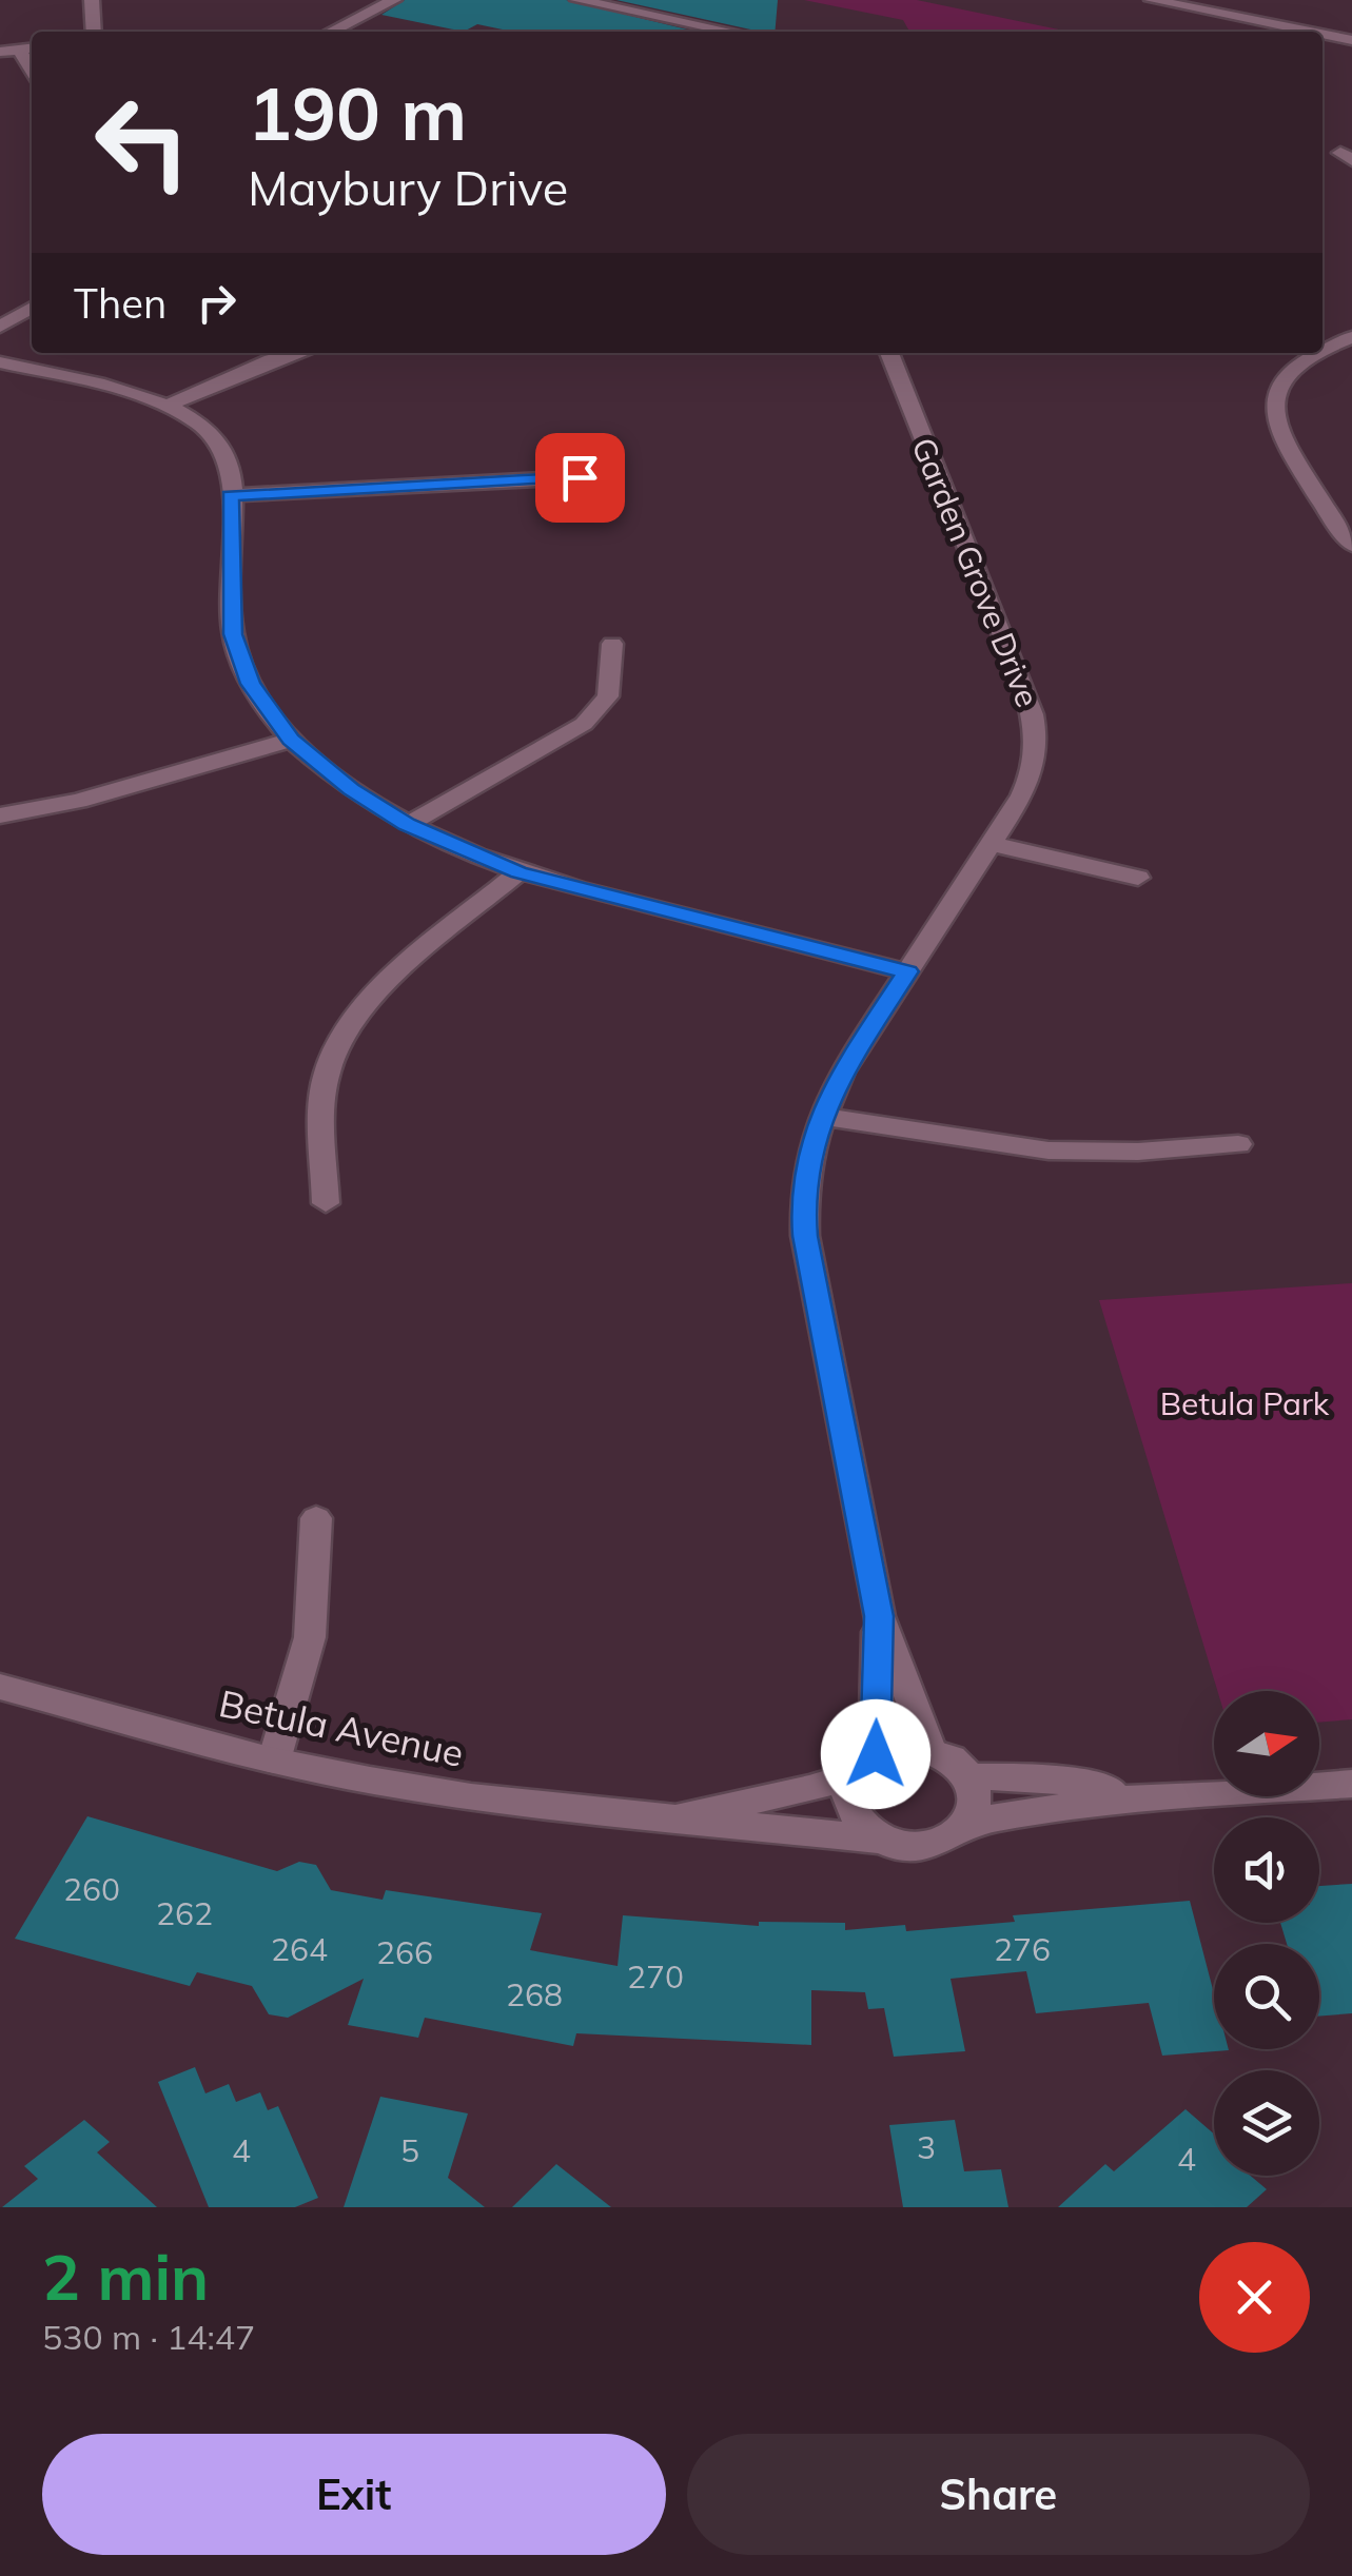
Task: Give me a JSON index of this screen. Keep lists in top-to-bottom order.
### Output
{
  "streets": {
    "street": ["Garden Grove Drive", "Betula Avenue"]
  },
  "crossings": [
    ["Garden Grove Drive", "Betula Avenue"]
  ],
  "parks": ["Betula Park"],
  "house_numbers": [
    "260",
    "262",
    "264",
    "276",
    "266",
    "270",
    "268",
    "3",
    "4",
    "5",
    "4"
  ],
  "north": "right",
  "page": {
    "turn": ["190 m", "Maybury Drive"],
    "then": "Then",
    "heading": ["2 min", "530 m · 14:47"],
    "buttons": ["Exit", "Share"]
  }
}
